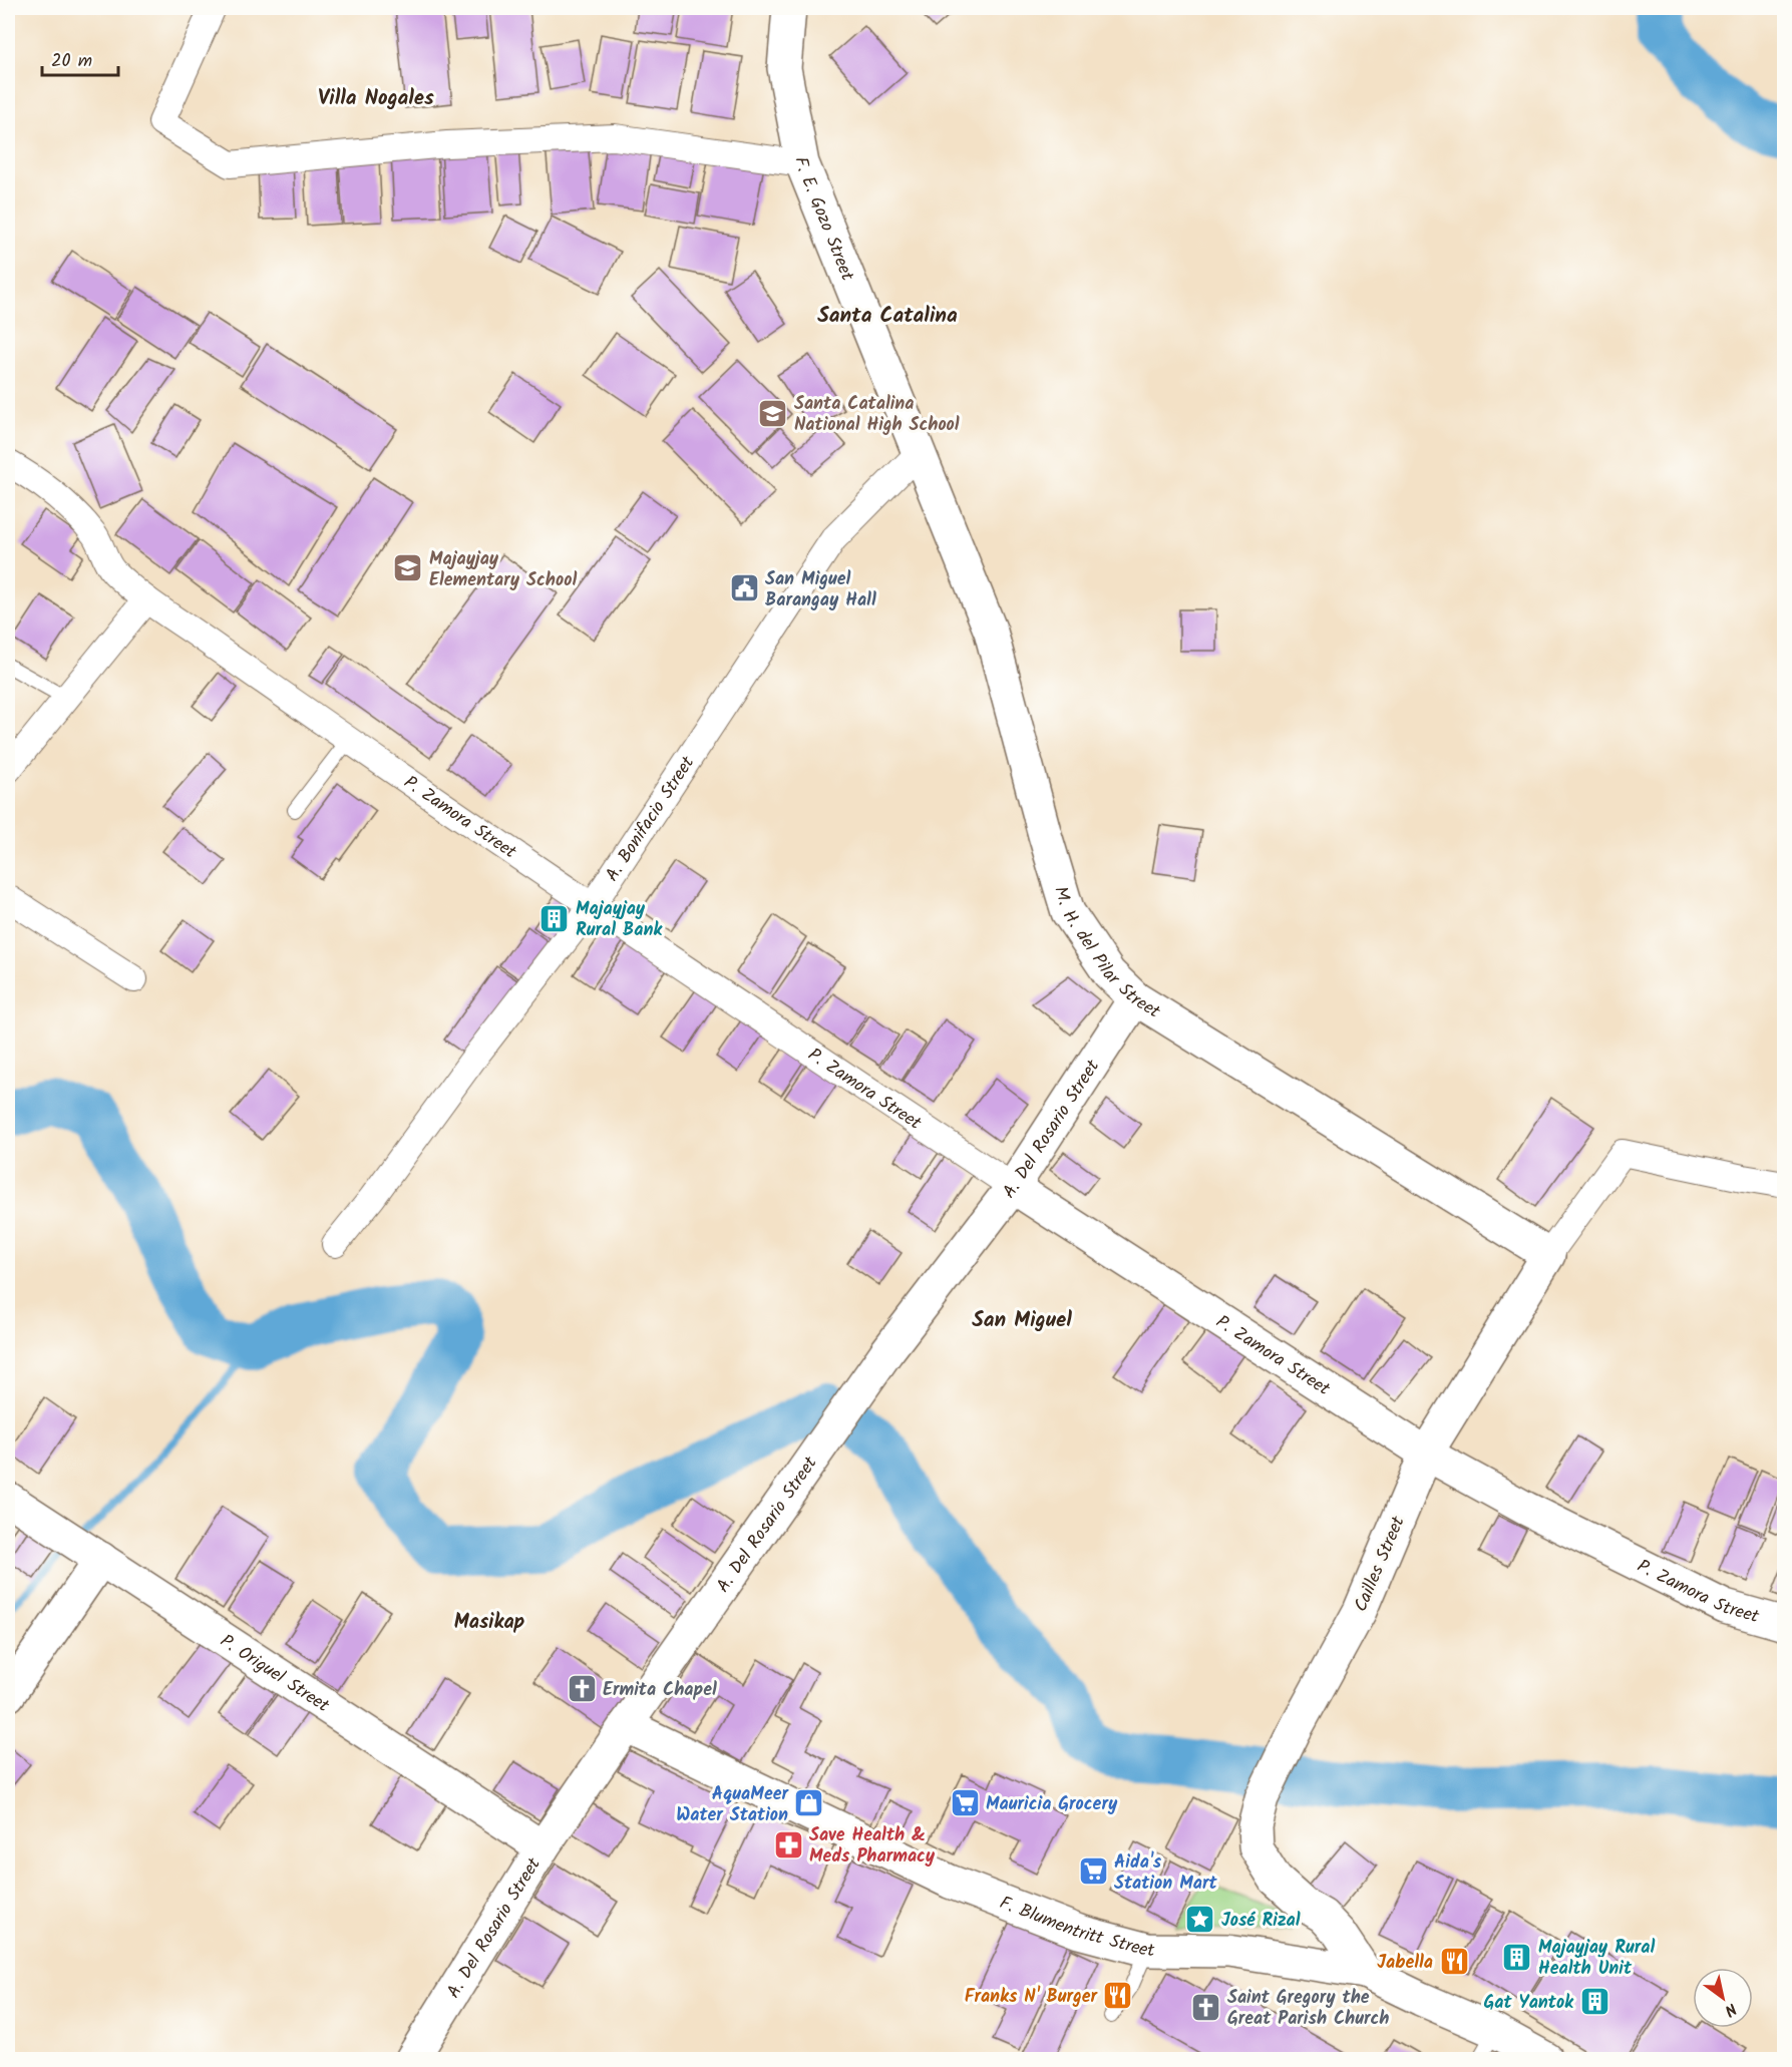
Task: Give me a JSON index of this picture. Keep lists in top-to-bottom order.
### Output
{
  "streets": {
    "main road": [
      "F. E. Gozo Street",
      "P. Zamora Street",
      "M. H. del Pilar Street",
      "A. Del Rosario Street",
      "Cailles Street",
      "P. Origuel Street",
      "F. Blumentritt Street"
    ],
    "street": ["A. Bonifacio Street"]
  },
  "crossings": [
    ["F. E. Gozo Street", "A. Bonifacio Street"],
    ["F. E. Gozo Street", "M. H. del Pilar Street"],
    ["P. Zamora Street", "A. Bonifacio Street"],
    ["P. Zamora Street", "A. Del Rosario Street"],
    ["P. Zamora Street", "Cailles Street"],
    ["A. Bonifacio Street", "M. H. del Pilar Street"],
    ["M. H. del Pilar Street", "A. Del Rosario Street"],
    ["M. H. del Pilar Street", "Cailles Street"],
    ["A. Del Rosario Street", "P. Origuel Street"],
    ["A. Del Rosario Street", "F. Blumentritt Street"],
    ["Cailles Street", "F. Blumentritt Street"]
  ],
  "districts": [
    "Villa Nogales",
    "Santa Catalina",
    "San Miguel",
    "Masikap"
  ],
  "places": {
    "school or university": ["Santa Catalina National High School", "Majayjay Elementary School"],
    "public building": ["San Miguel Barangay Hall"],
    "building": ["Majayjay Rural Bank", "Majayjay Rural Health Unit", "Gat Yantok"],
    "church": ["Ermita Chapel", "Saint Gregory the Great Parish Church"],
    "shop": ["AquaMeer Water Station"],
    "supermarket": ["Mauricia Grocery", "Aida's Station Mart"],
    "pharmacy": ["Save Health & Meds Pharmacy"],
    "place": ["José Rizal"],
    "restaurant": ["Jabella", "Franks N' Burger"]
  },
  "scale_bar": "20 m",
  "north": "bottom right"
}
